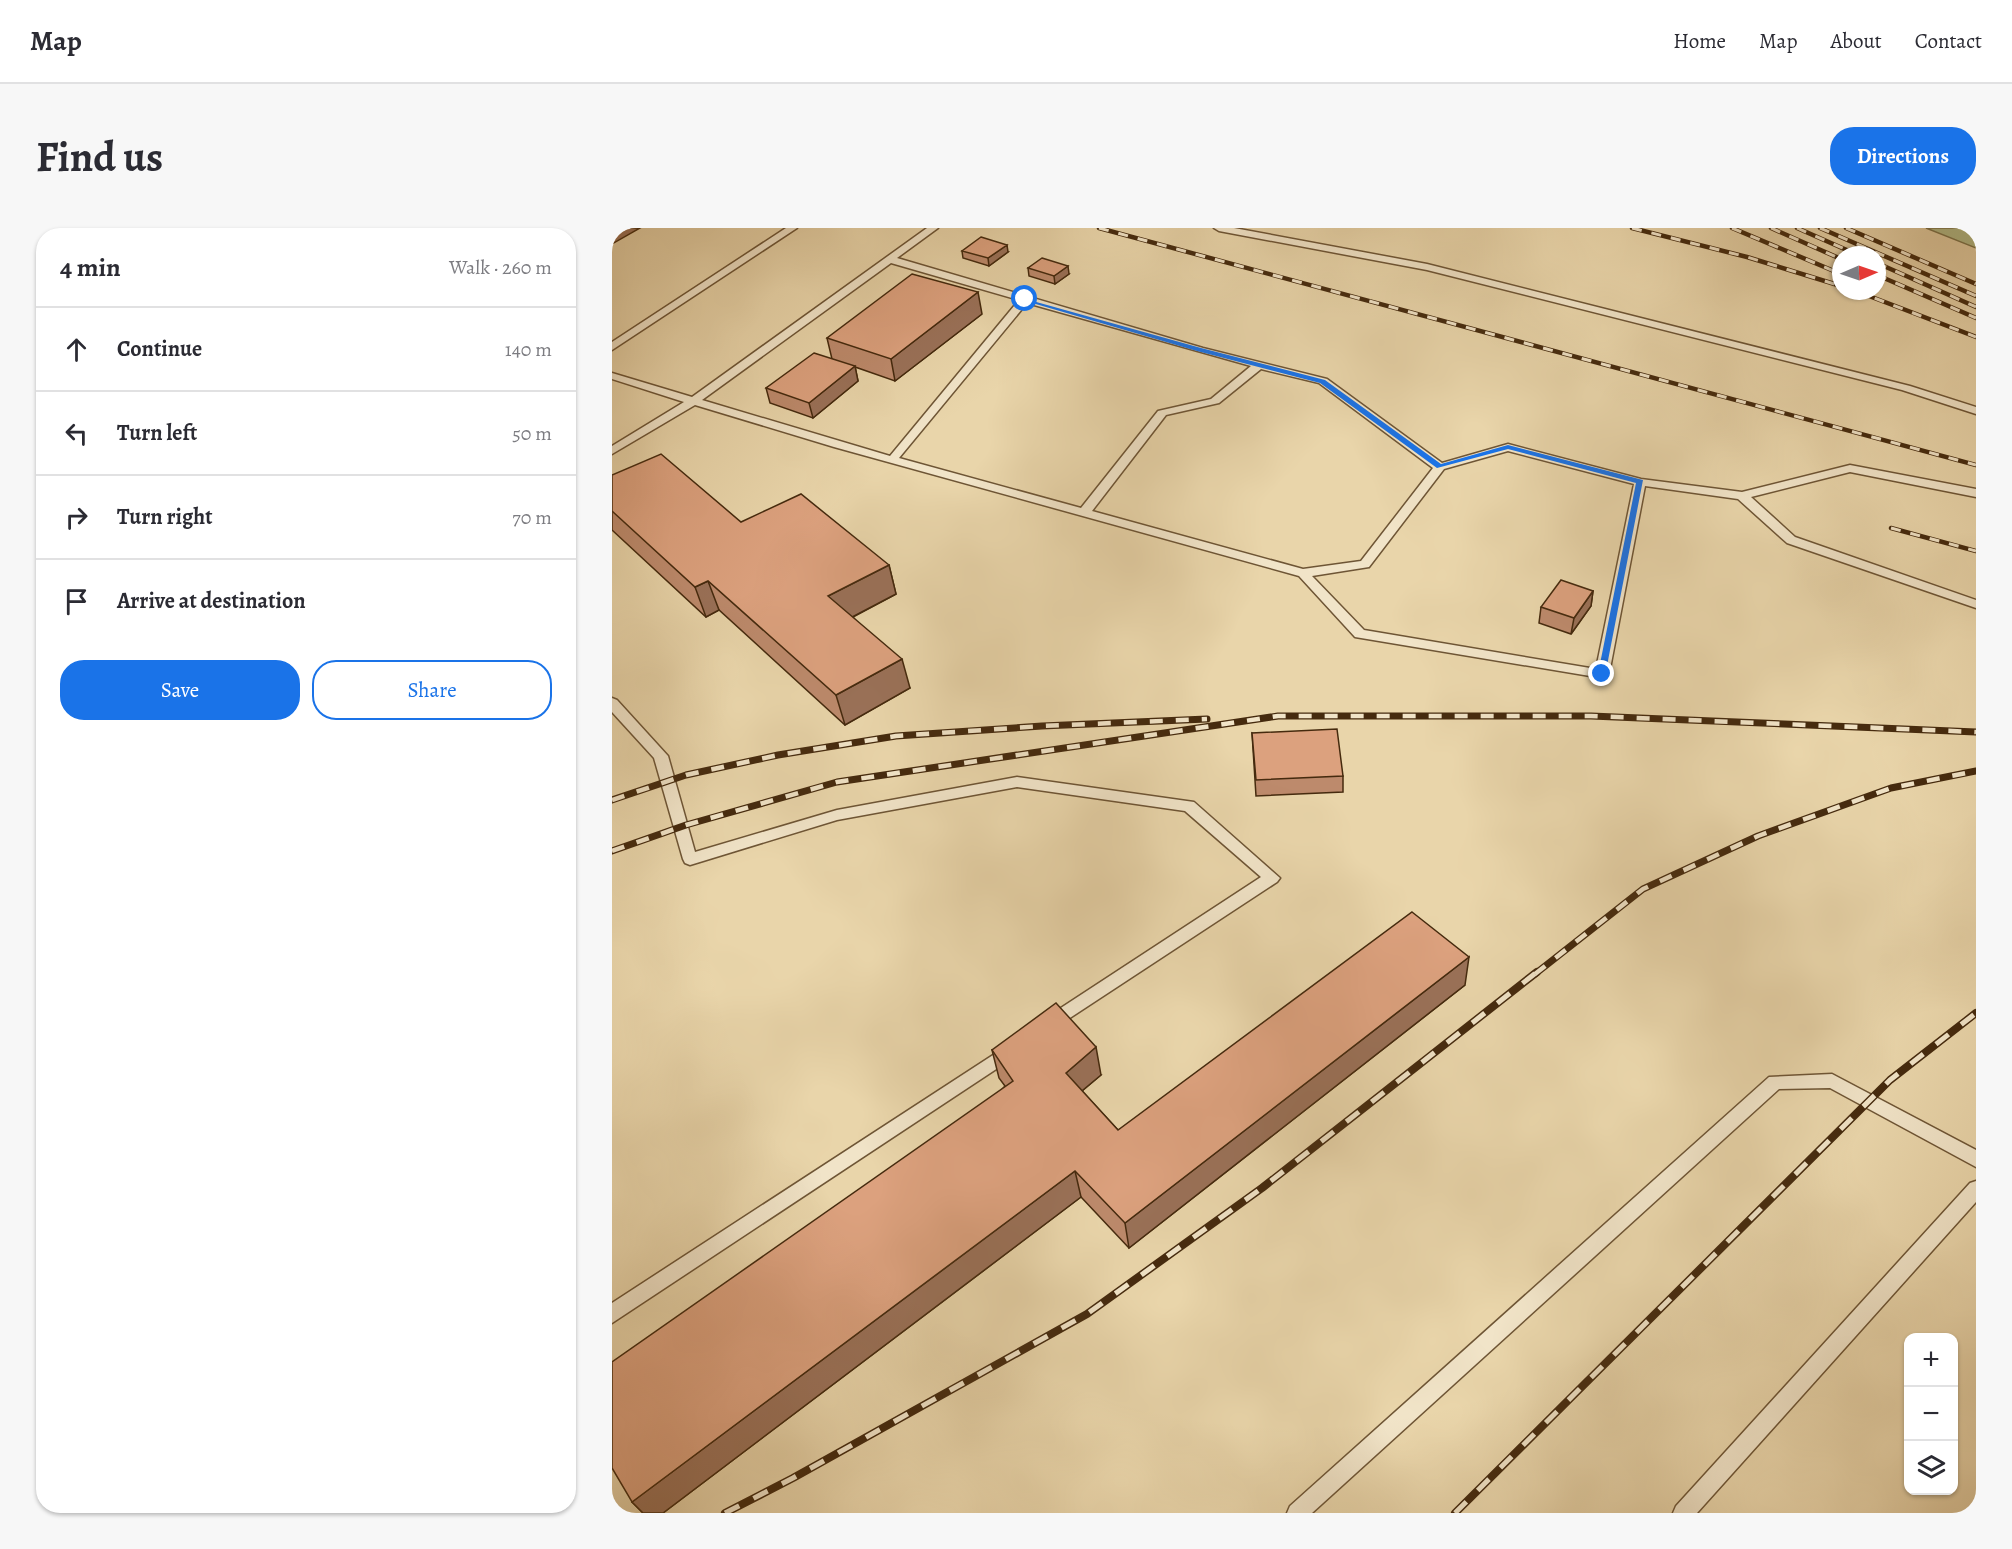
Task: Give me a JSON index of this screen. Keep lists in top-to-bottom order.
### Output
{
  "north": "right",
  "page": {
    "header": "Map",
    "nav": [
      "Home",
      "Map",
      "About",
      "Contact"
    ],
    "buttons": [
      "Directions",
      ["Save", "Share"]
    ],
    "title": "Find us",
    "heading": ["4 min", "Walk · 260 m"],
    "list": [
      ["Continue", "140 m"],
      ["Turn left", "50 m"],
      ["Turn right", "70 m"],
      "Arrive at destination"
    ],
    "map_buttons": ["+", "−"]
  }
}
